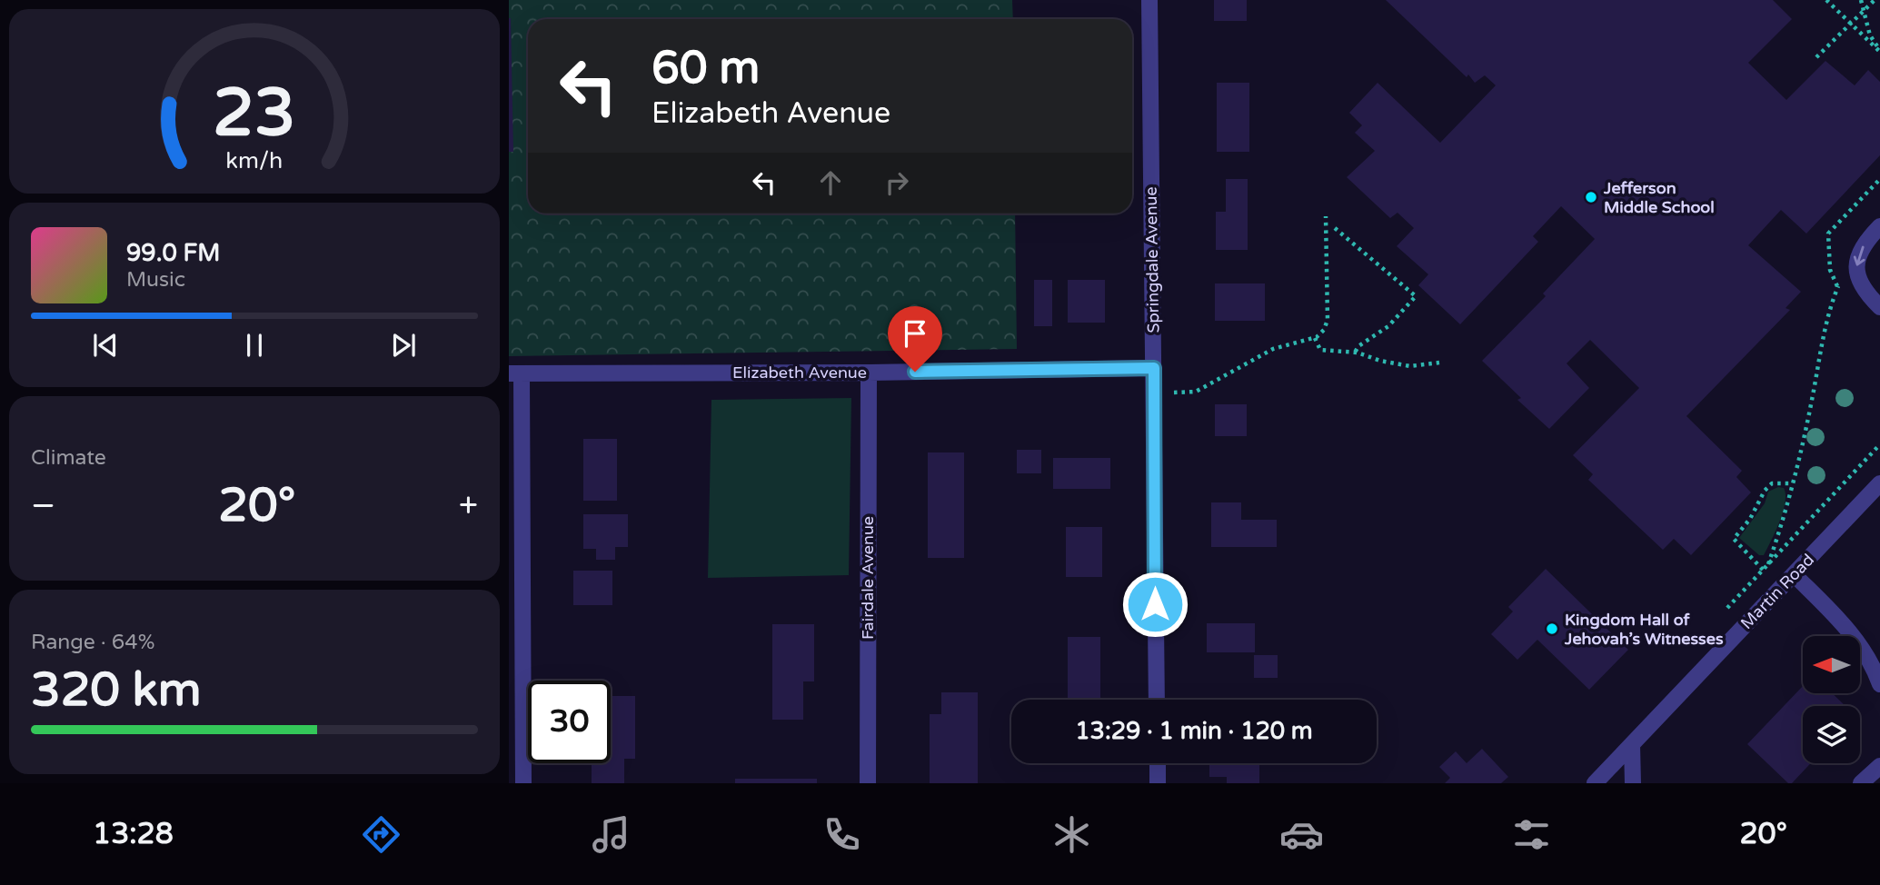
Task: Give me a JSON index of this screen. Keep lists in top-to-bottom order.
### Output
{
  "streets": {
    "street": [
      "Springdale Avenue",
      "Elizabeth Avenue",
      "Fairdale Avenue",
      "Martin Road"
    ]
  },
  "crossings": [
    ["Springdale Avenue", "Elizabeth Avenue"],
    ["Elizabeth Avenue", "Fairdale Avenue"]
  ],
  "places": ["Jefferson Middle School", "Kingdom Hall of Jehovah’s Witnesses"],
  "north": "left",
  "page": {
    "turn": ["60 m", "Elizabeth Avenue"],
    "song": ["99.0 FM", "Music"],
    "tile": [
      "Climate",
      ["Range · 64%", "320 km"]
    ],
    "heat": ["−", "20°", "+"],
    "limit": "30",
    "trip": "13:29 · 1 min · 120 m",
    "tabs": ["13:28", "20°"],
    "gauge": ["23", "km/h"]
  }
}
